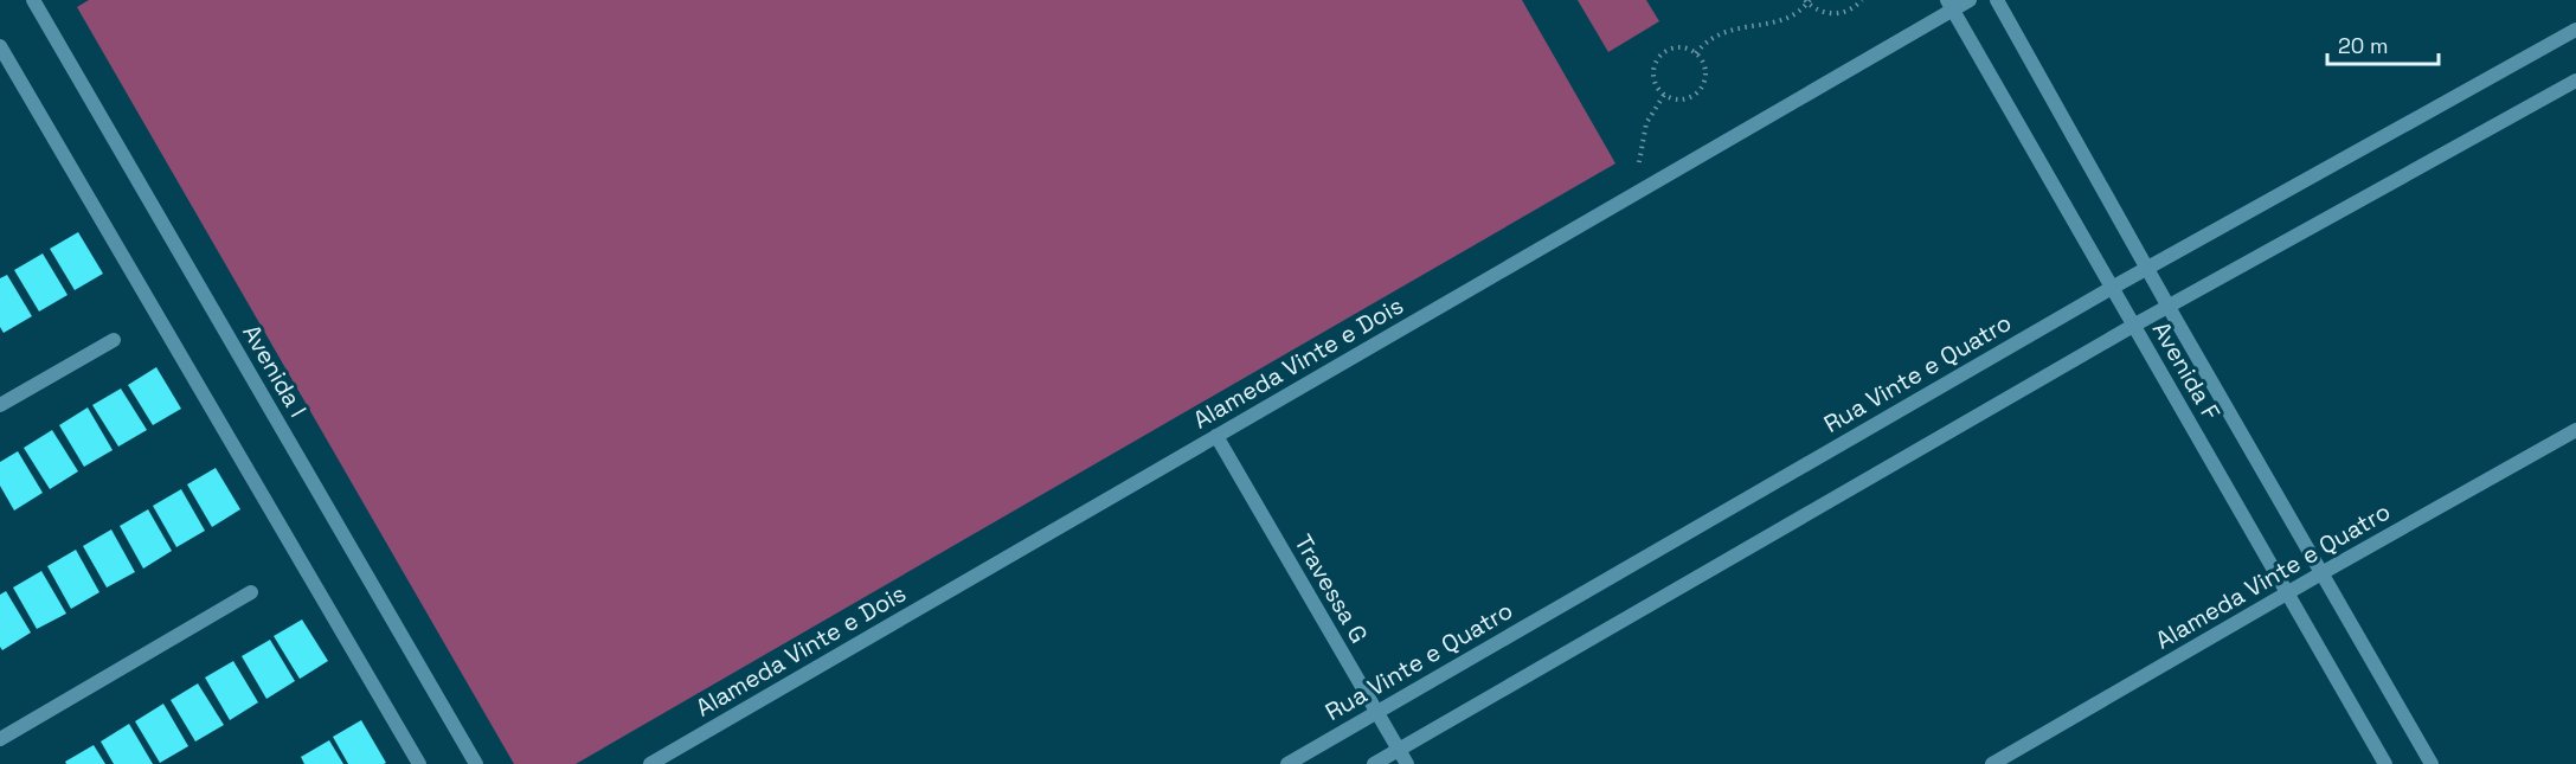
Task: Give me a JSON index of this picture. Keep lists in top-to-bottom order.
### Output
{
  "streets": {
    "street": [
      "Alameda Vinte e Dois",
      "Avenida I",
      "Avenida F",
      "Rua Vinte e Quatro",
      "Alameda Vinte e Quatro",
      "Travessa G"
    ]
  },
  "crossings": [
    ["Alameda Vinte e Dois", "Avenida F"],
    ["Alameda Vinte e Dois", "Travessa G"],
    ["Avenida F", "Rua Vinte e Quatro"],
    ["Avenida F", "Alameda Vinte e Quatro"],
    ["Rua Vinte e Quatro", "Travessa G"]
  ],
  "scale_bar": "20 m"
}
